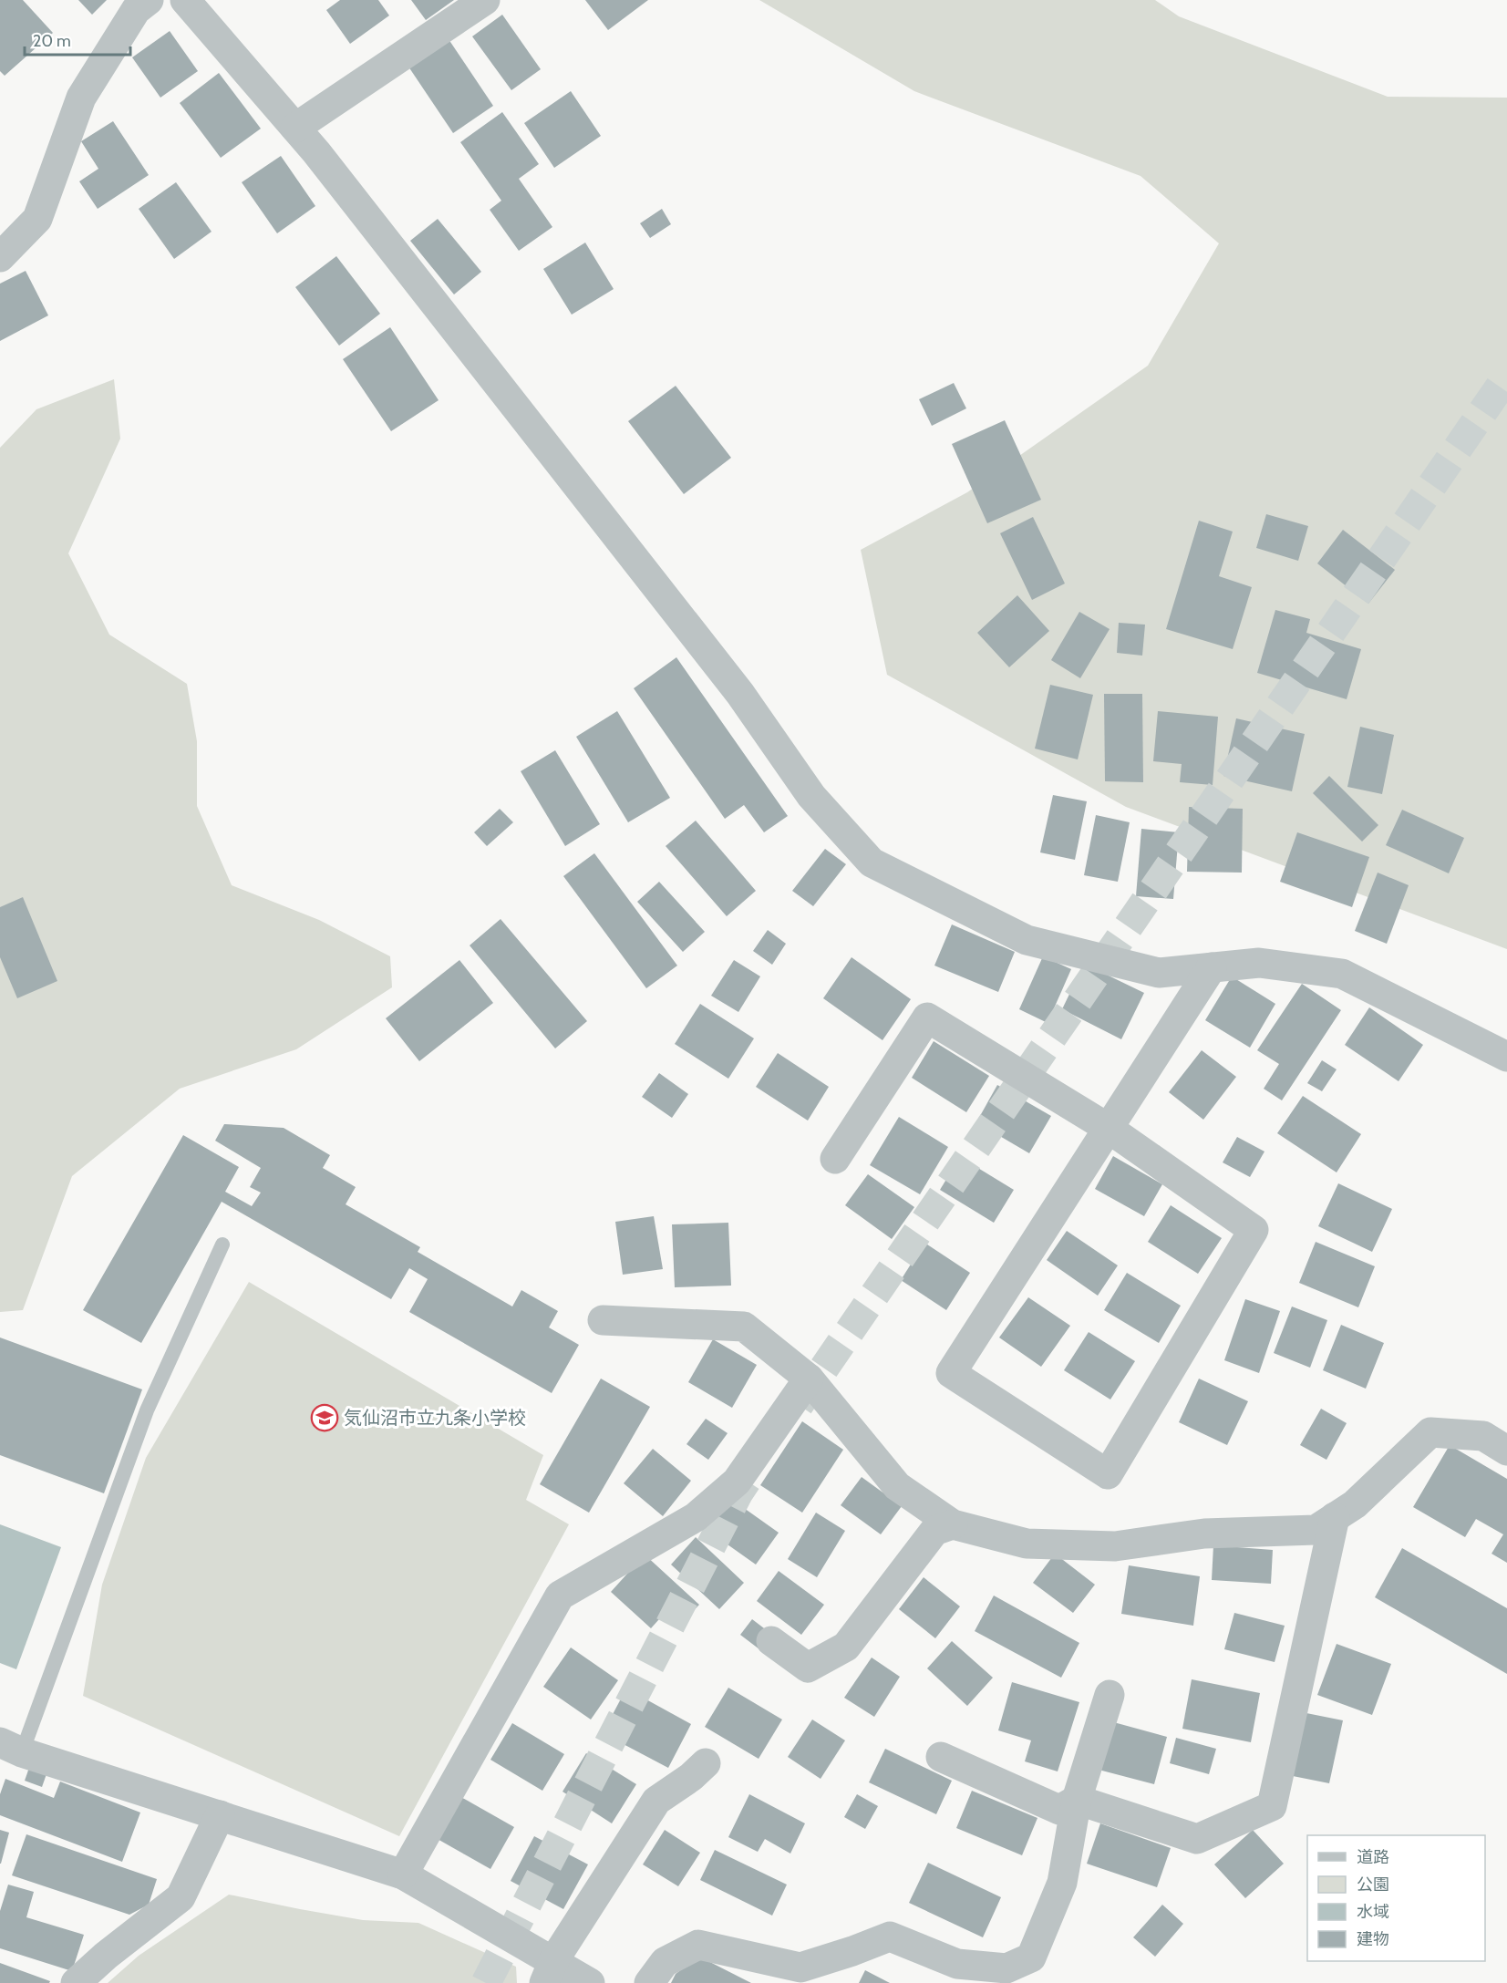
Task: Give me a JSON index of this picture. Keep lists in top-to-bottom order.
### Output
{
  "places": {
    "school or university": ["気仙沼市立九条小学校"]
  },
  "legend": [
    "道路",
    "公園",
    "水域",
    "建物"
  ],
  "scale_bar": "20 m"
}
